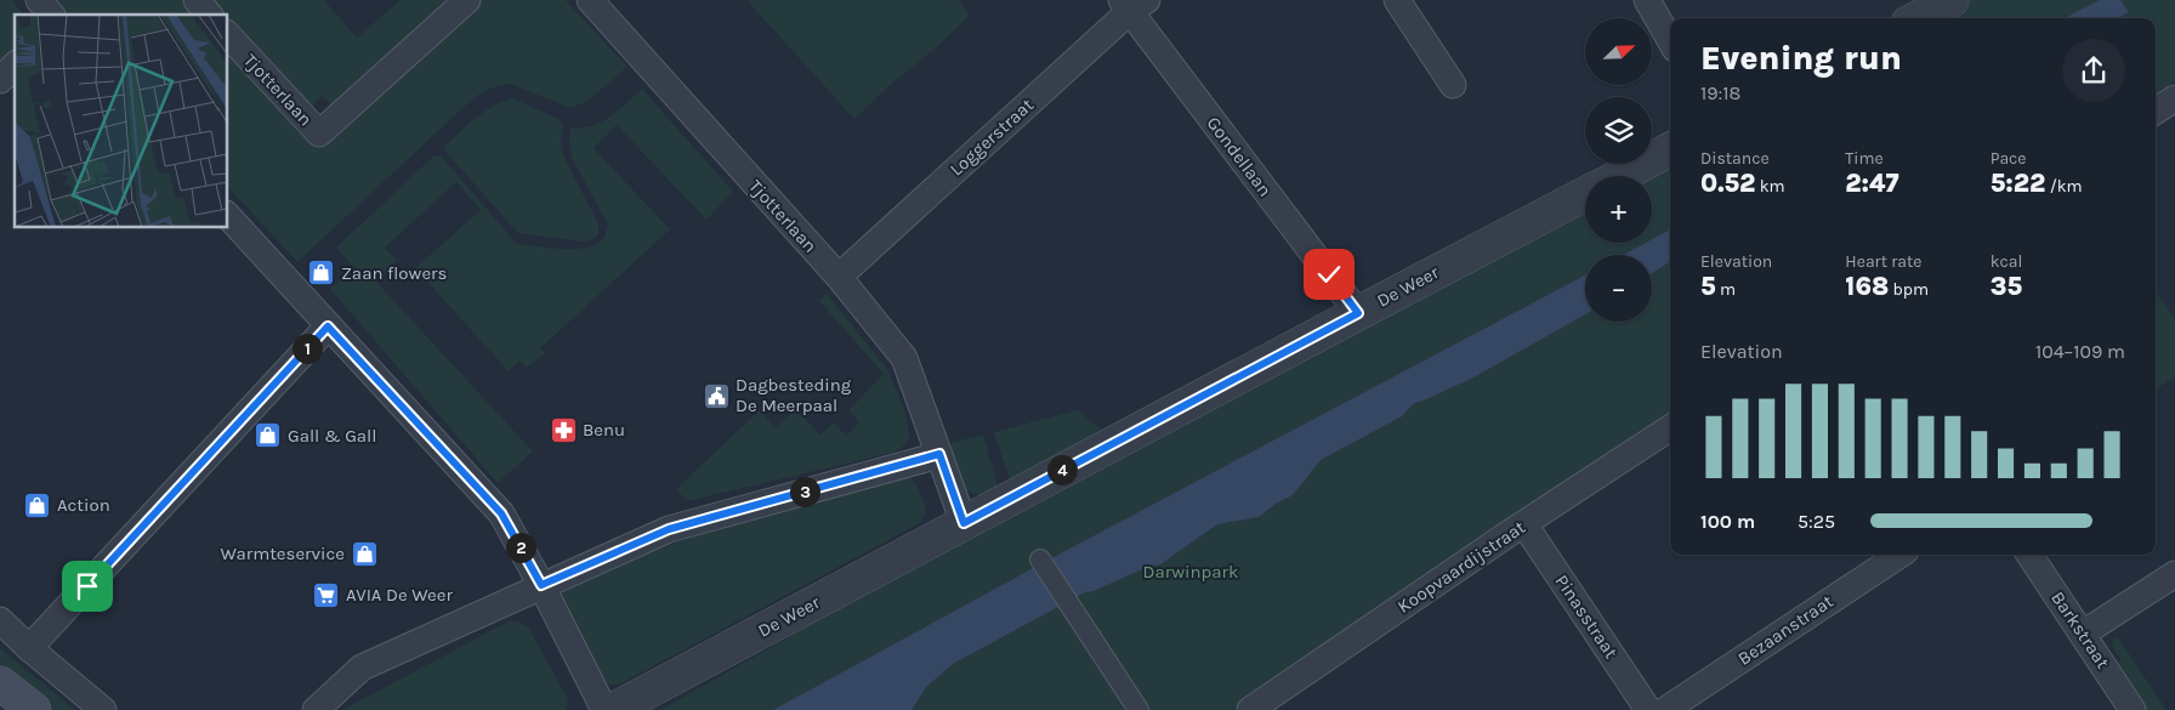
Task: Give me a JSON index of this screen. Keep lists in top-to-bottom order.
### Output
{
  "streets": {
    "street": [
      "Tjotterlaan",
      "Loggerstraat",
      "Gondellaan",
      "De Weer",
      "Koopvaardijstraat",
      "Pinasstraat",
      "Bezaanstraat",
      "Barkstraat"
    ]
  },
  "crossings": [
    ["Tjotterlaan", "Loggerstraat"],
    ["Loggerstraat", "Gondellaan"],
    ["Gondellaan", "De Weer"],
    ["Koopvaardijstraat", "Pinasstraat"]
  ],
  "parks": ["Darwinpark"],
  "places": {
    "shop": [
      "Zaan flowers",
      "Gall & Gall",
      "Action",
      "Warmteservice"
    ],
    "public building": ["Dagbesteding De Meerpaal"],
    "pharmacy": ["Benu"],
    "supermarket": ["AVIA De Weer"]
  },
  "north": "top right",
  "page": {
    "map_buttons": ["+", "−"],
    "heading": ["Evening run", "19:18"],
    "stats": [
      ["Distance", "0.52 km"],
      ["Time", "2:47"],
      ["Pace", "5:22 /km"],
      ["Elevation", "5 m"],
      ["Heart rate", "168 bpm"],
      ["kcal", "35"]
    ],
    "chart": ["Elevation", "104–109 m"],
    "pins": [
      "1",
      "4",
      "3",
      "2"
    ],
    "list": [
      {
        "name": "100 m",
        "note": "5:25"
      }
    ]
  }
}
